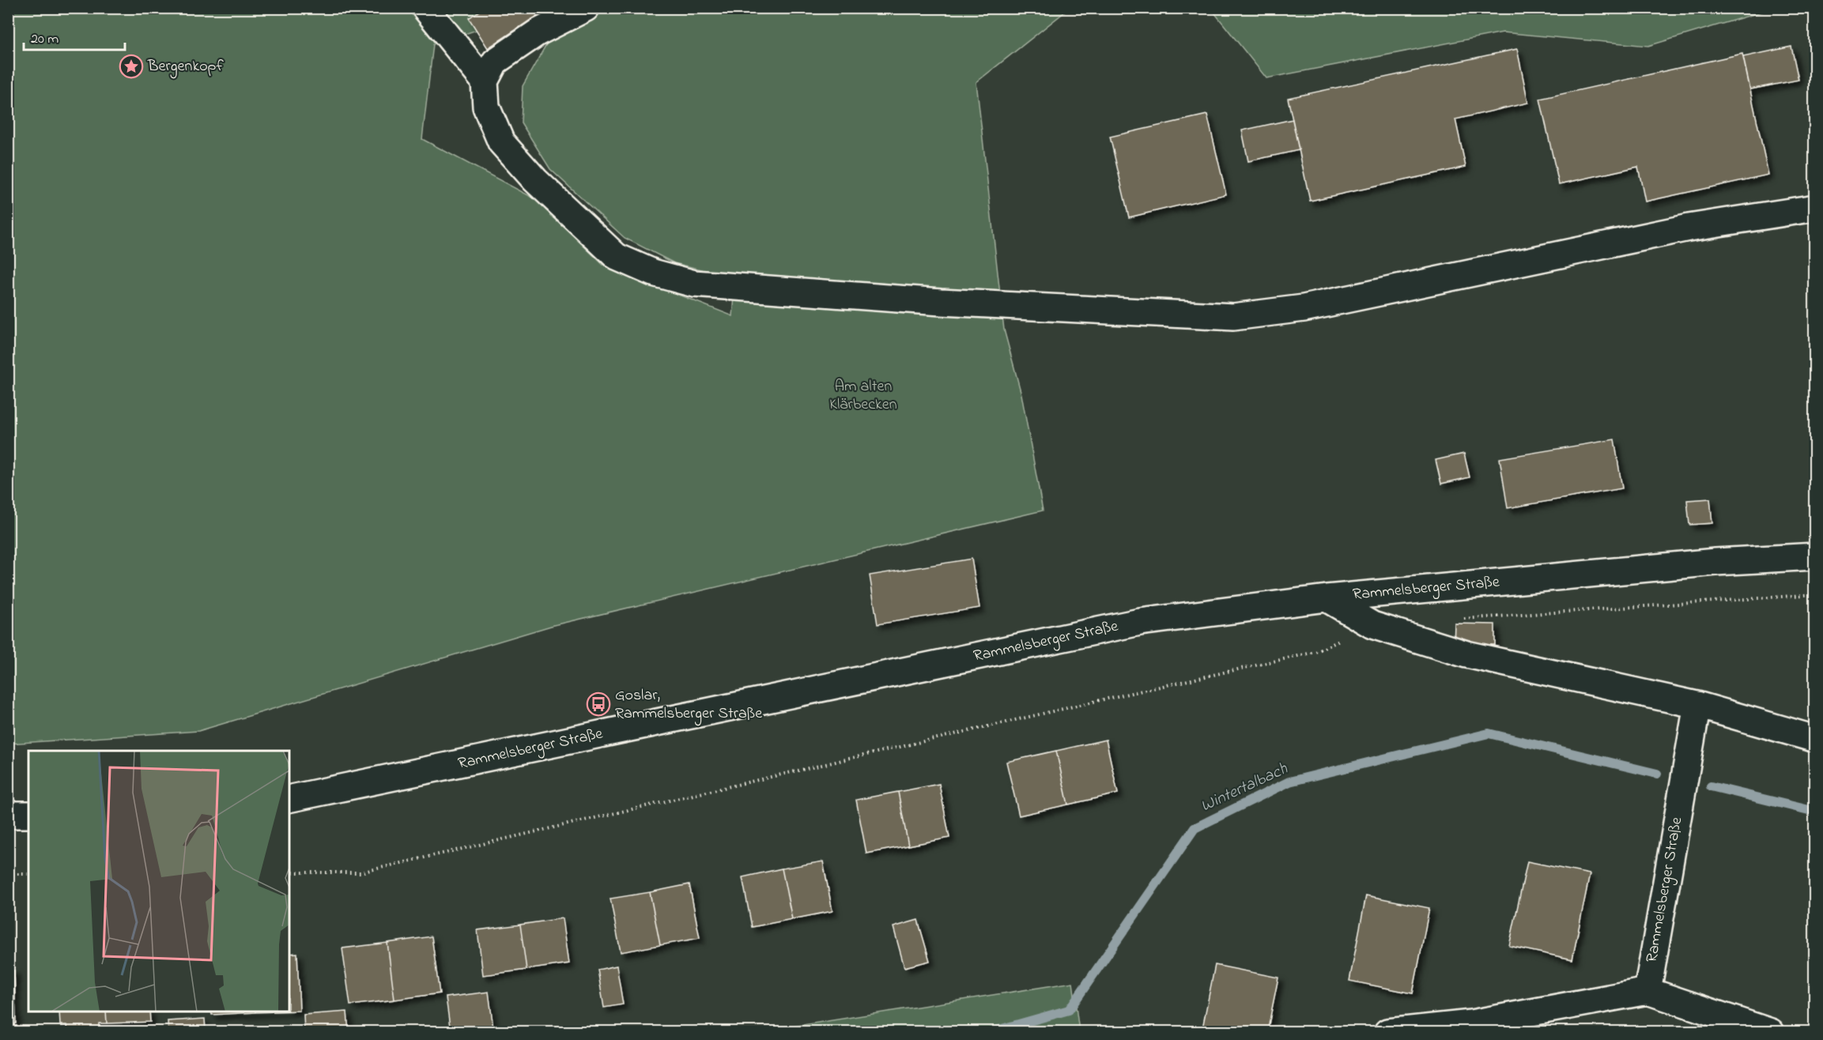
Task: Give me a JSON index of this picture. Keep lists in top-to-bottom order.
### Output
{
  "streets": {
    "street": ["Rammelsberger Straße"]
  },
  "water": ["Wintertalbach"],
  "parks": ["Am alten Klärbecken"],
  "places": {
    "place": ["Bergenkopf"],
    "bus stop": ["Goslar, Rammelsberger Straße"]
  },
  "scale_bar": "20 m"
}
